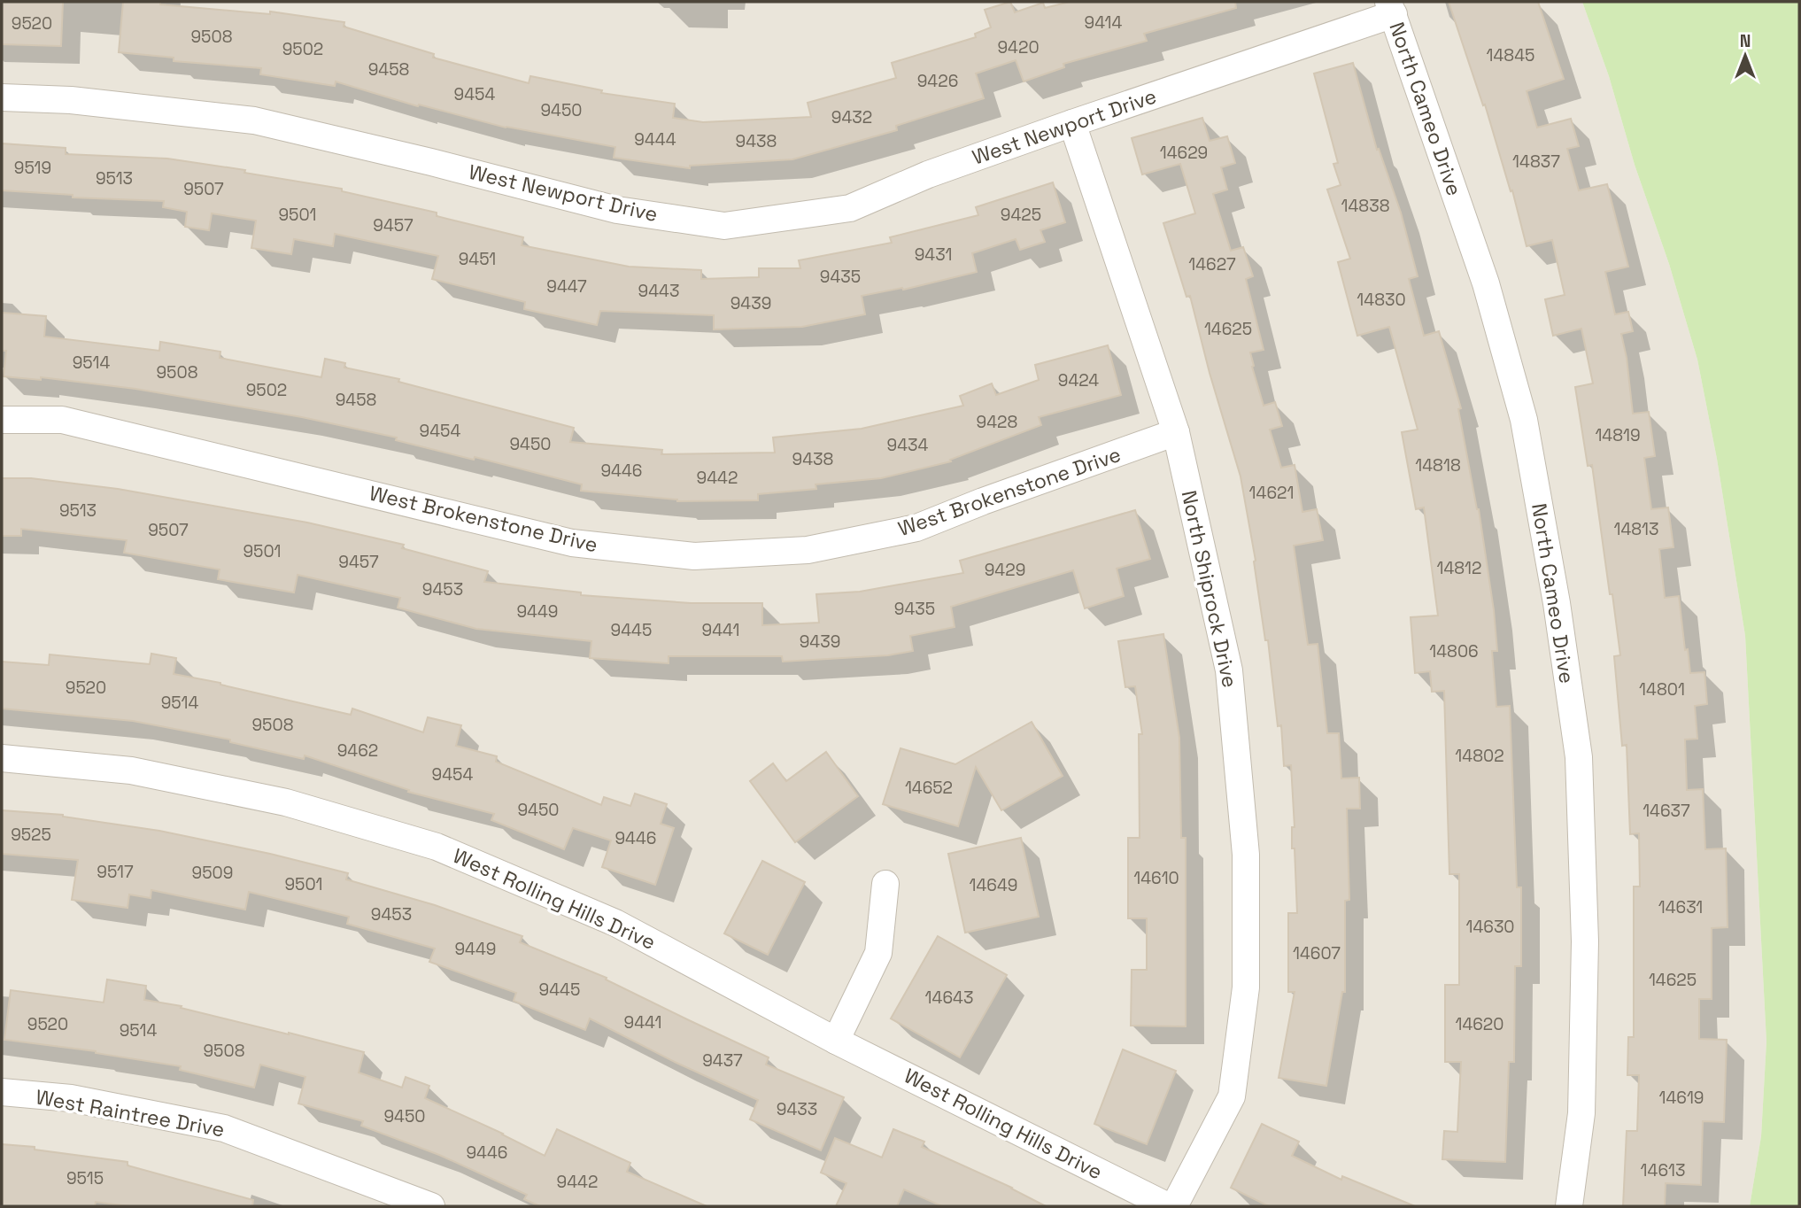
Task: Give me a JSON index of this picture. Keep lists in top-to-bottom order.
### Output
{
  "streets": {
    "street": [
      "North Cameo Drive",
      "West Newport Drive",
      "West Brokenstone Drive",
      "North Shiprock Drive",
      "West Rolling Hills Drive",
      "West Raintree Drive"
    ]
  },
  "crossings": [
    ["North Cameo Drive", "West Newport Drive"],
    ["West Newport Drive", "North Shiprock Drive"],
    ["West Brokenstone Drive", "North Shiprock Drive"]
  ],
  "house_numbers": [
    "9414",
    "9520",
    "9508",
    "9420",
    "9502",
    "14845",
    "9458",
    "9426",
    "9454",
    "9450",
    "9432",
    "9444",
    "9438",
    "14629",
    "14837",
    "9519",
    "9513",
    "9507",
    "14838",
    "9501",
    "9425",
    "9457",
    "9431",
    "9451",
    "14627",
    "9435",
    "9447",
    "9443",
    "14830",
    "9439",
    "14625",
    "9514",
    "9508",
    "9424",
    "9502",
    "9458",
    "9428",
    "9454",
    "14819",
    "9450",
    "9434",
    "9438",
    "14818",
    "9446",
    "9442",
    "14621",
    "9513",
    "14813",
    "9507",
    "9501",
    "9457",
    "14812",
    "9429",
    "9453",
    "9435",
    "9449",
    "9445",
    "9441",
    "9439",
    "14806",
    "9520",
    "14801",
    "9514",
    "9508",
    "9462",
    "14802",
    "9454",
    "14652",
    "9450",
    "14637",
    "9525",
    "9446",
    "9517",
    "9509",
    "14610",
    "9501",
    "14649",
    "14631",
    "9453",
    "14630",
    "9449",
    "14607",
    "14625",
    "9445",
    "14643",
    "9441",
    "9520",
    "14620",
    "9514",
    "9508",
    "9437",
    "14619",
    "9433",
    "9450",
    "9446",
    "14613",
    "9515",
    "9442"
  ],
  "north": "top"
}
